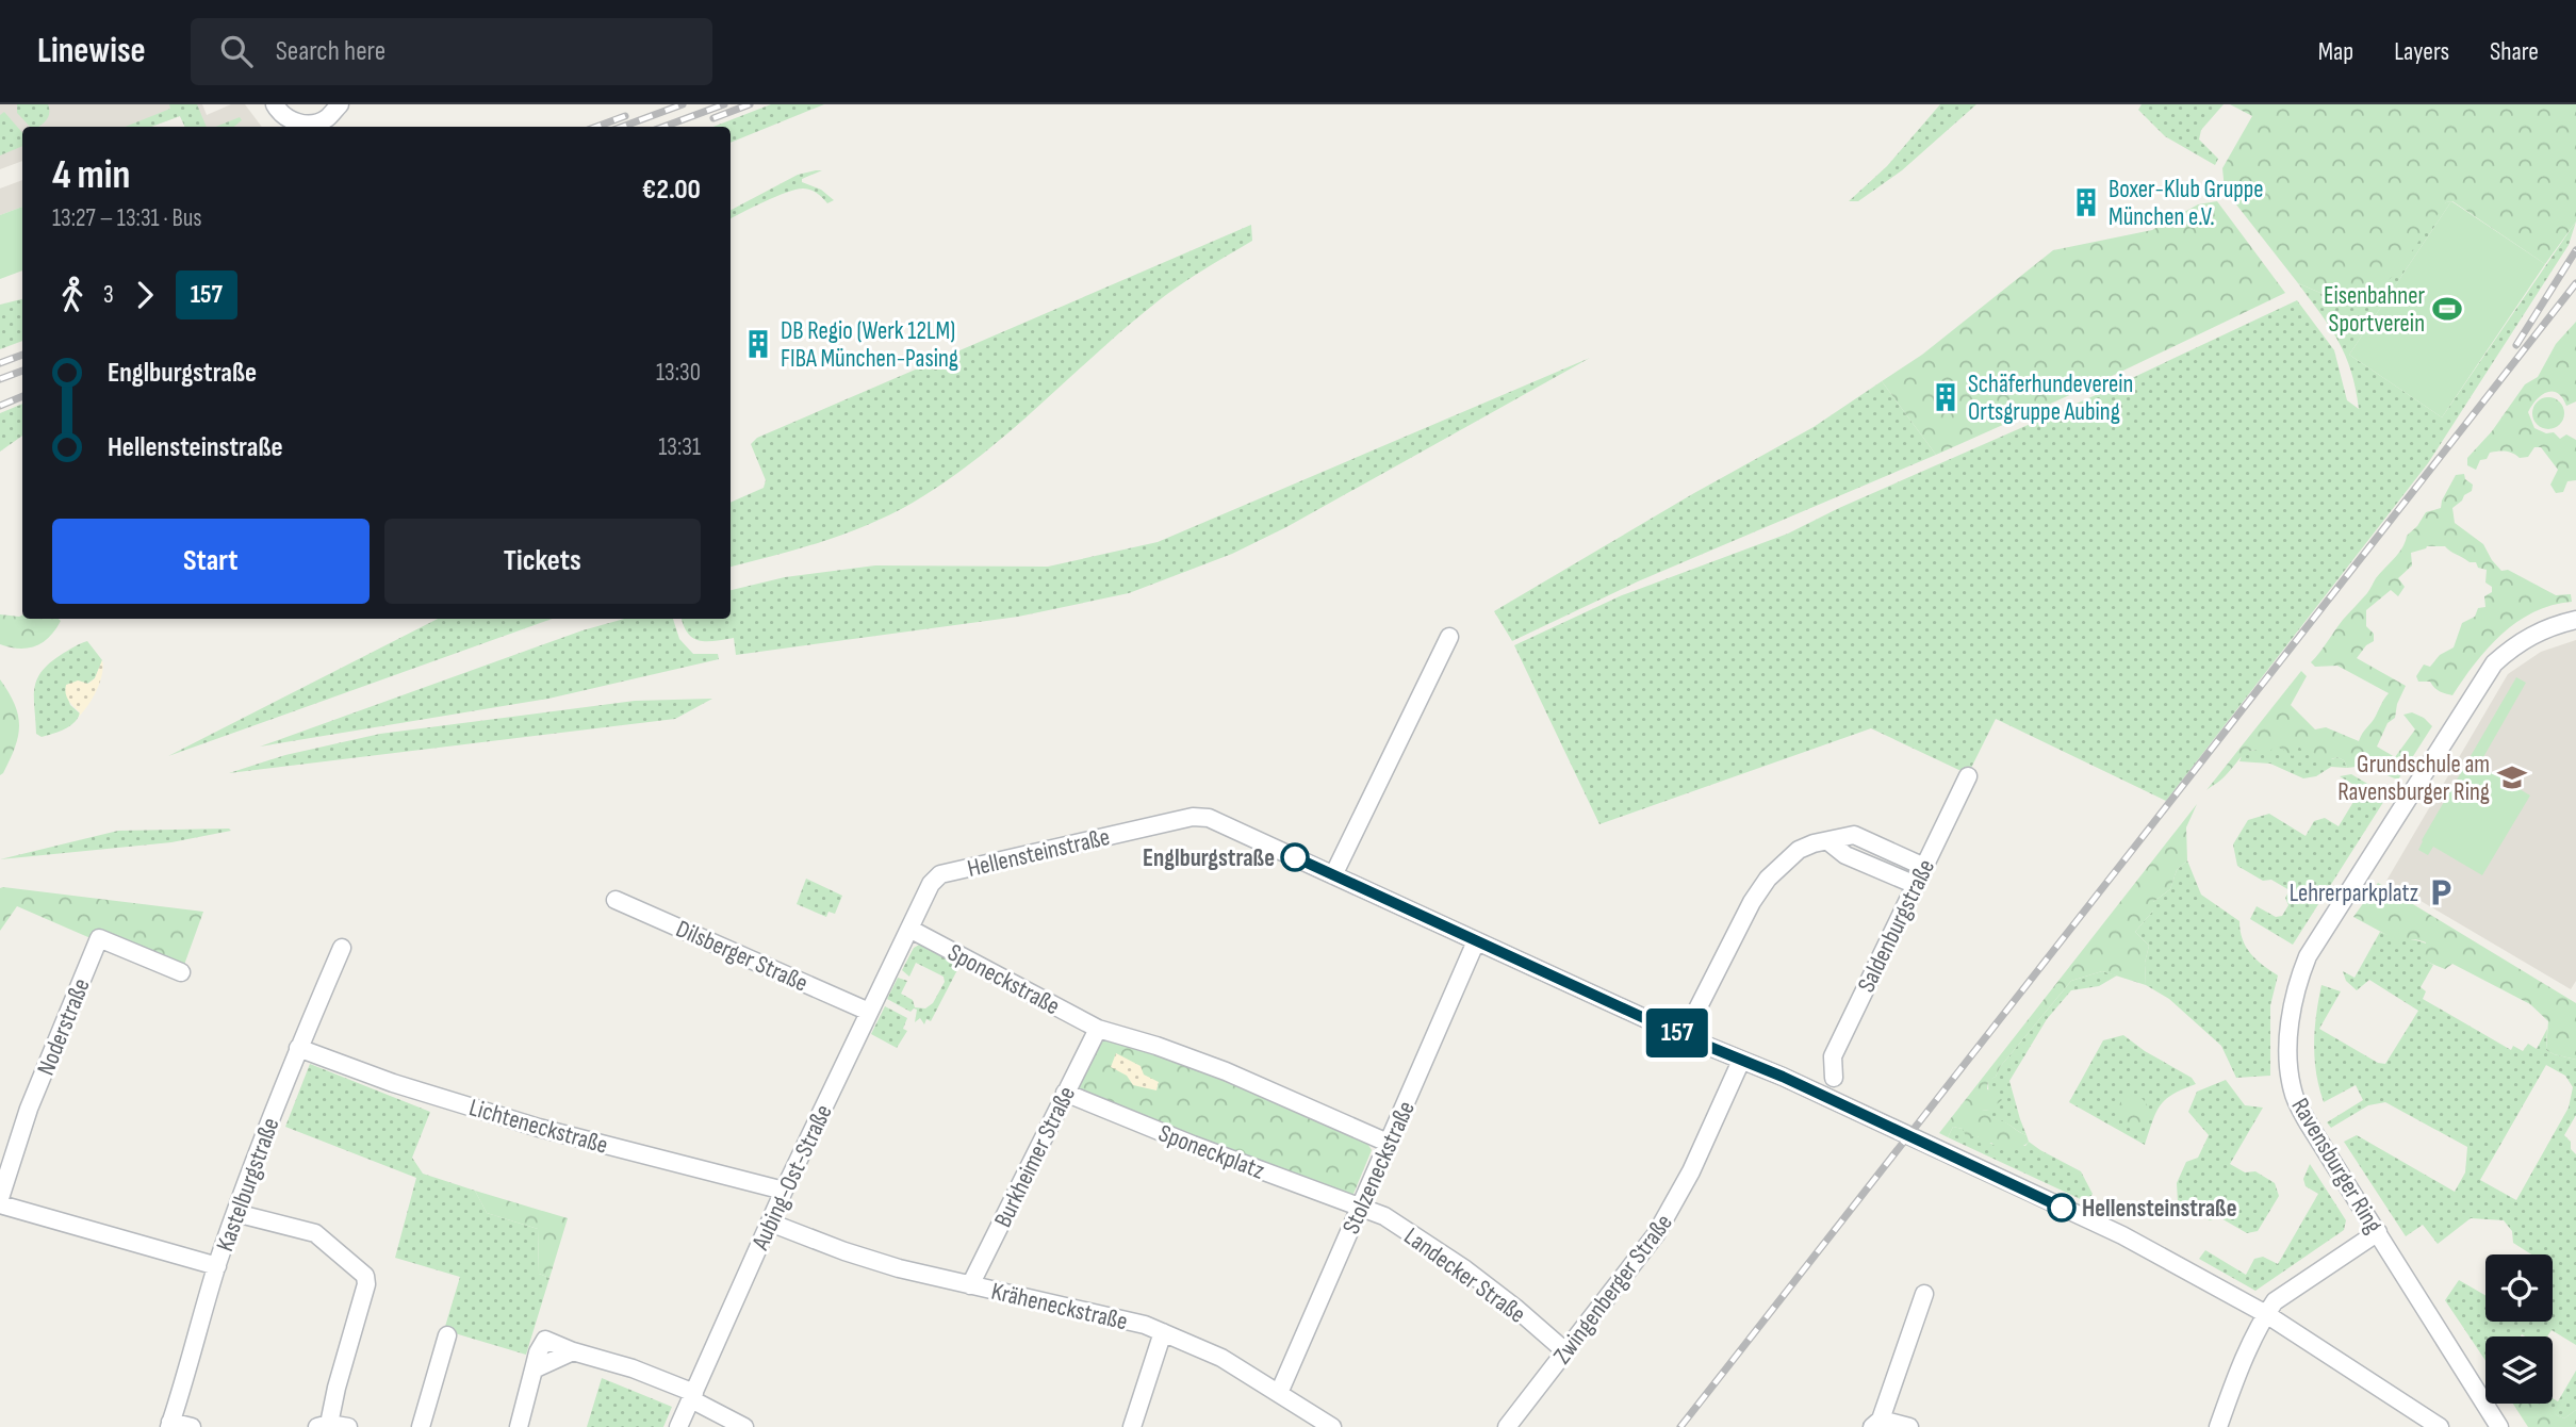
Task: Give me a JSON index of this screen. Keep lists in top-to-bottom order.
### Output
{
  "streets": {
    "street": [
      "Hellensteinstraße",
      "Saldenburgstraße",
      "Dilsberger Straße",
      "Sponeckstraße",
      "Noderstraße",
      "Lichteneckstraße",
      "Sponeckplatz",
      "Burkheimer Straße",
      "Ravensburger Ring",
      "Stolzeneckstraße",
      "Aubing-Ost-Straße",
      "Kastelburgstraße",
      "Landecker Straße",
      "Zwingenberger Straße",
      "Kräheneckstraße"
    ]
  },
  "crossings": [
    ["Hellensteinstraße", "Sponeckstraße"],
    ["Hellensteinstraße", "Stolzeneckstraße"],
    ["Hellensteinstraße", "Aubing-Ost-Straße"],
    ["Hellensteinstraße", "Zwingenberger Straße"],
    ["Dilsberger Straße", "Aubing-Ost-Straße"],
    ["Sponeckstraße", "Burkheimer Straße"],
    ["Sponeckstraße", "Aubing-Ost-Straße"],
    ["Lichteneckstraße", "Aubing-Ost-Straße"],
    ["Lichteneckstraße", "Kastelburgstraße"],
    ["Sponeckplatz", "Burkheimer Straße"],
    ["Sponeckplatz", "Stolzeneckstraße"],
    ["Sponeckplatz", "Landecker Straße"],
    ["Burkheimer Straße", "Kräheneckstraße"],
    ["Stolzeneckstraße", "Landecker Straße"],
    ["Stolzeneckstraße", "Kräheneckstraße"],
    ["Aubing-Ost-Straße", "Kräheneckstraße"],
    ["Landecker Straße", "Zwingenberger Straße"]
  ],
  "places": {
    "building": ["Boxer-Klub Gruppe München e.V.", "DB Regio (Werk 12LM) FIBA München-Pasing", "Schäferhundeverein Ortsgruppe Aubing"],
    "sports": ["Eisenbahner Sportverein"],
    "school or university": ["Grundschule am Ravensburger Ring"],
    "other": ["Englburgstraße", "Hellensteinstraße"],
    "parking": ["Lehrerparkplatz"]
  },
  "lines": ["bus line 157"],
  "page": {
    "header": "Linewise",
    "search": "Search here",
    "nav": ["Map", "Layers", "Share"],
    "on_map": "157",
    "heading": ["4 min", "13:27 – 13:31 · Bus", "€2.00"],
    "legs": ["3", "157"],
    "list": [
      {
        "name": "Englburgstraße",
        "value": "13:30"
      },
      {
        "name": "Hellensteinstraße",
        "value": "13:31"
      }
    ],
    "buttons": ["Start", "Tickets"]
  }
}
